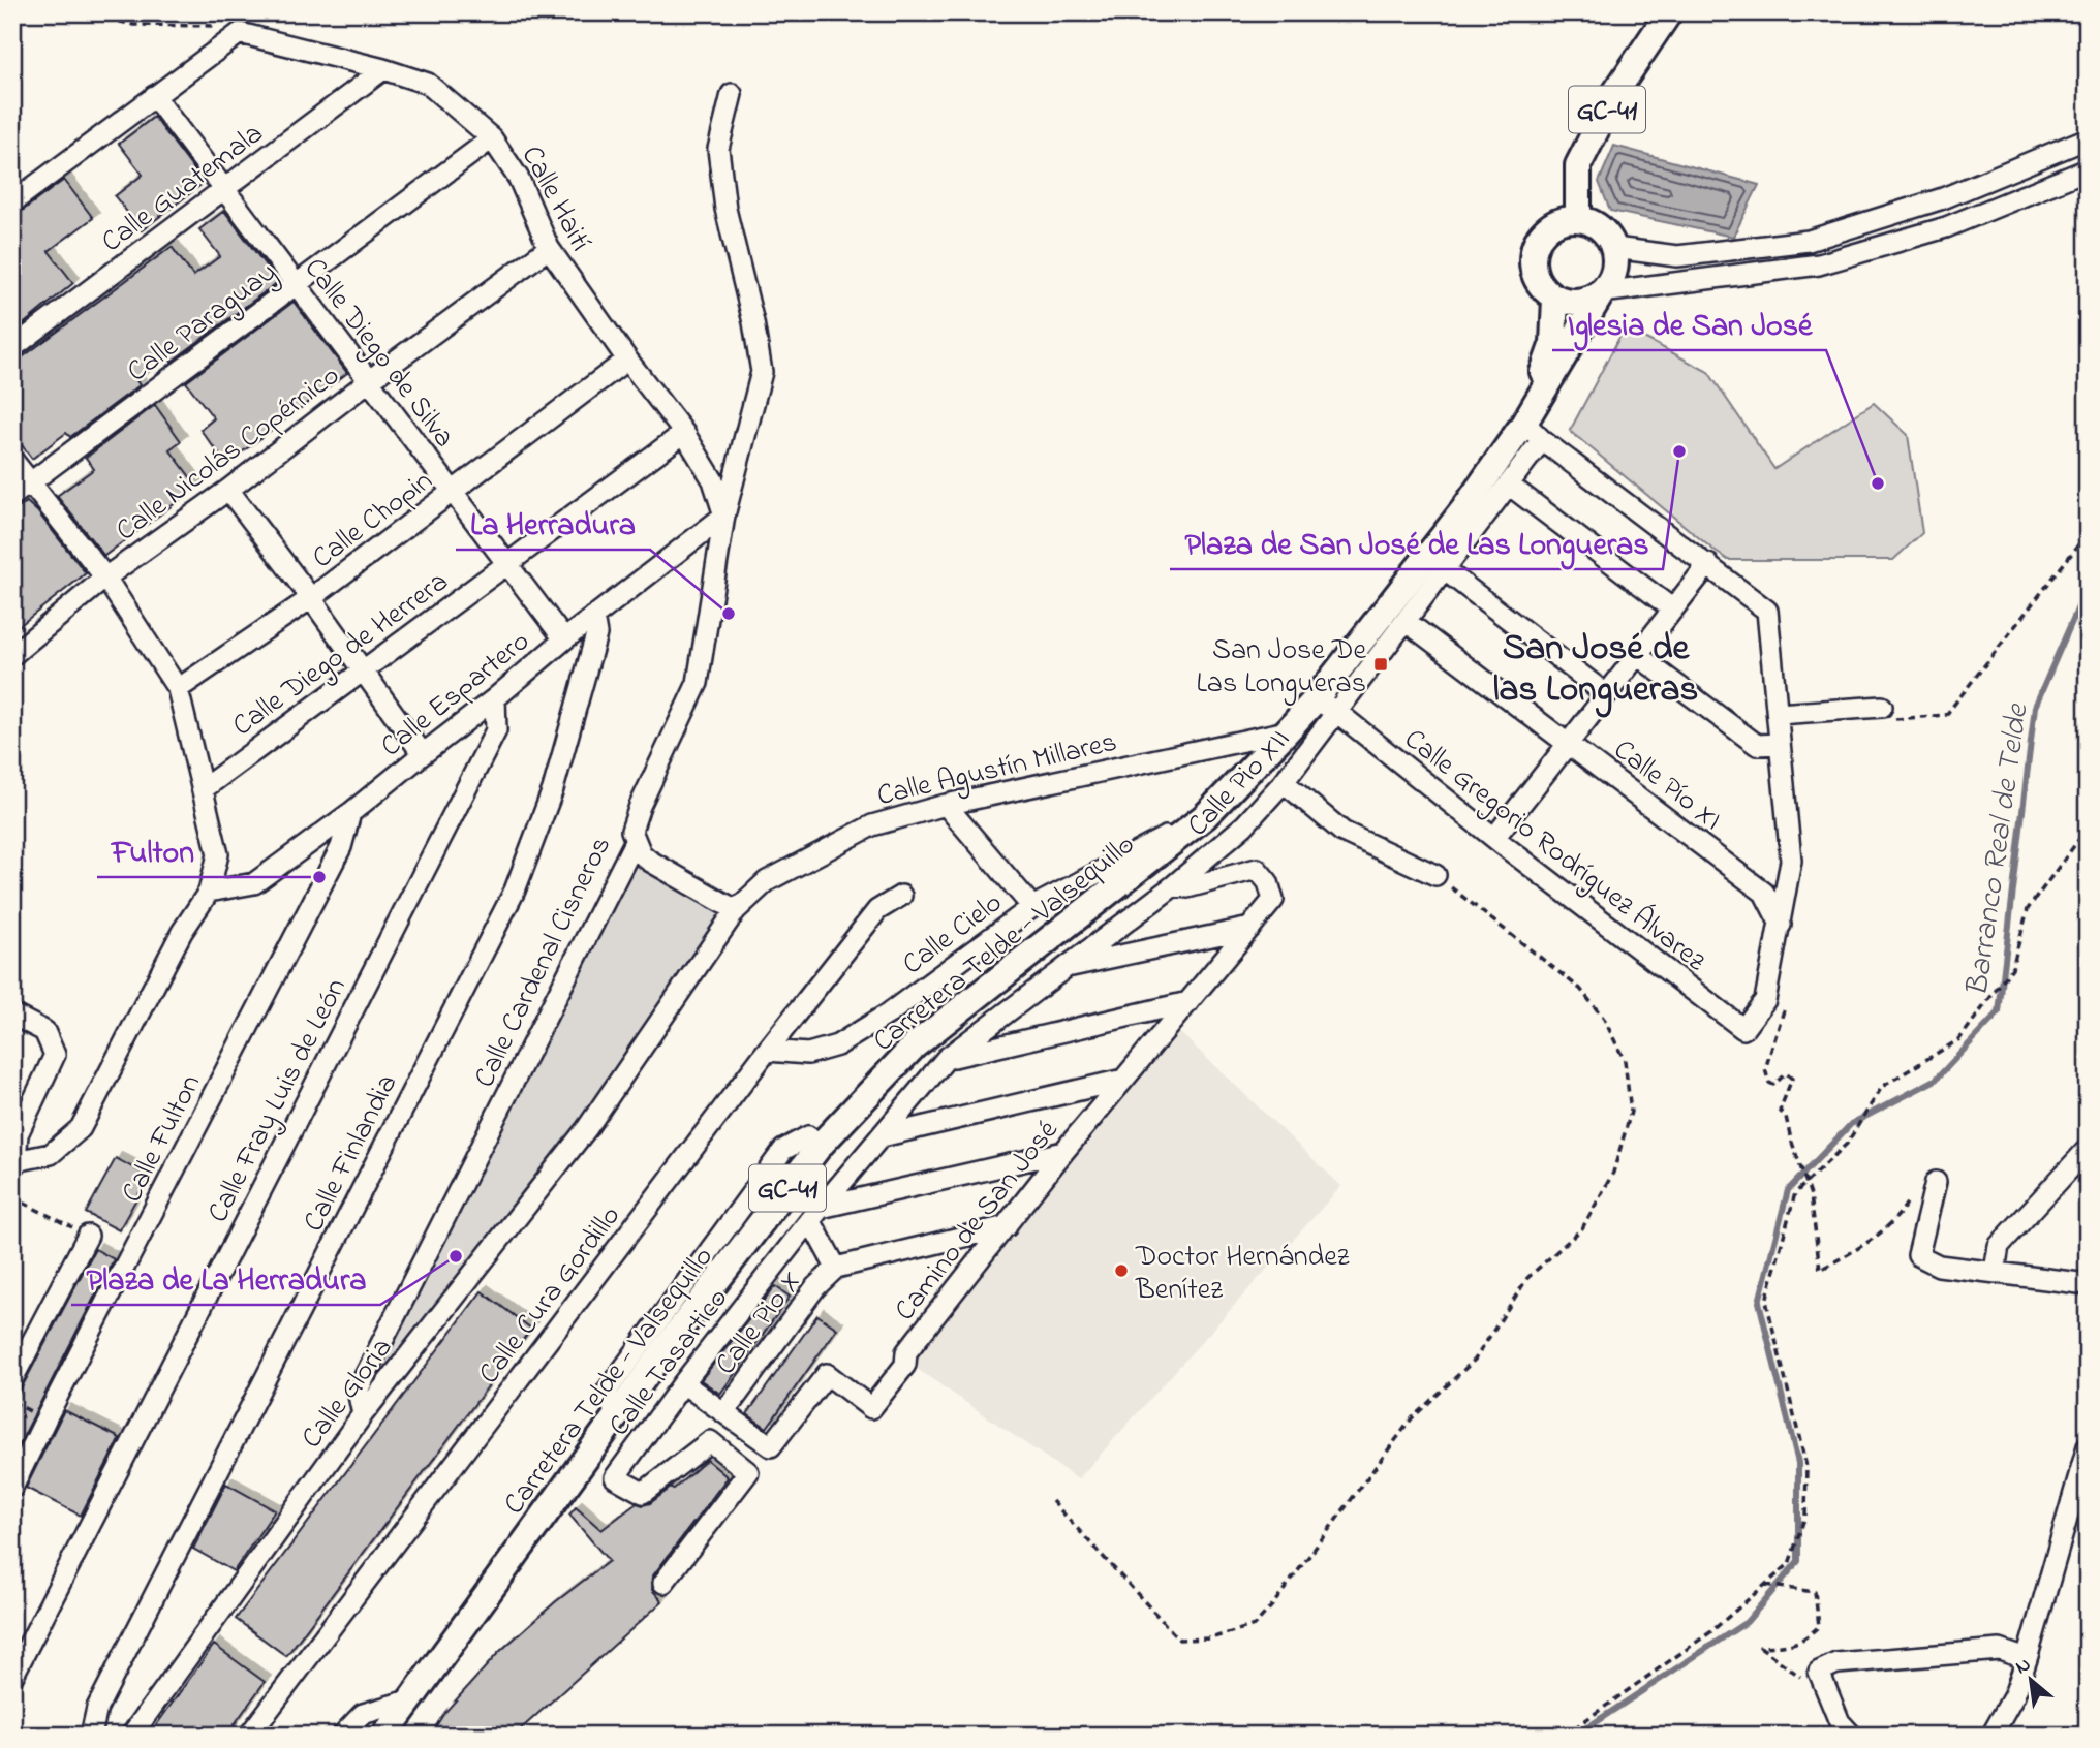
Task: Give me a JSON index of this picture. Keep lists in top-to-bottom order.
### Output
{
  "streets": {
    "main road": ["GC-41", "Carretera Telde - Valsequillo"],
    "street": [
      "Calle Guatemala",
      "Calle Haití",
      "Calle Paraguay",
      "Calle Diego de Silva",
      "Calle Nicolás Copérnico",
      "Calle Chopin",
      "Calle Diego de Herrera",
      "Calle Espartero",
      "Calle Agustín Millares",
      "Calle Pio XII",
      "Calle Pío XI",
      "Calle Gregorio Rodríguez Álvarez",
      "Calle Cielo",
      "Calle Cardenal Cisneros",
      "Calle Fray Luis de León",
      "Calle Fulton",
      "Calle Finlandia",
      "Camino de San José",
      "Calle Cura Gordillo",
      "Calle Pio X",
      "Calle Tasartico",
      "Calle Gloria"
    ]
  },
  "crossings": [
    ["GC-41", "Carretera Telde - Valsequillo"],
    ["Calle Guatemala", "Calle Haití"],
    ["Calle Guatemala", "Calle Diego de Silva"],
    ["Calle Haití", "Calle Paraguay"],
    ["Calle Haití", "Calle Nicolás Copérnico"],
    ["Calle Haití", "Calle Chopin"],
    ["Calle Haití", "Calle Diego de Herrera"],
    ["Calle Haití", "Calle Espartero"],
    ["Calle Haití", "Calle Cardenal Cisneros"],
    ["Calle Paraguay", "Calle Diego de Silva"],
    ["Calle Diego de Silva", "Calle Nicolás Copérnico"],
    ["Calle Diego de Silva", "Calle Chopin"],
    ["Calle Diego de Silva", "Calle Diego de Herrera"],
    ["Calle Diego de Silva", "Calle Espartero"],
    ["Calle Espartero", "Calle Cardenal Cisneros"],
    ["Calle Espartero", "Calle Fray Luis de León"],
    ["Calle Espartero", "Calle Fulton"],
    ["Calle Espartero", "Calle Finlandia"],
    ["Calle Agustín Millares", "Carretera Telde - Valsequillo"],
    ["Calle Agustín Millares", "Calle Gloria"],
    ["Calle Pio XII", "Calle Pío XI"],
    ["Calle Pio XII", "Calle Gregorio Rodríguez Álvarez"],
    ["Calle Pio XII", "Carretera Telde - Valsequillo"],
    ["Calle Pio XII", "Camino de San José"],
    ["Calle Pio XII", "Calle Tasartico"],
    ["Calle Pío XI", "Calle Gregorio Rodríguez Álvarez"],
    ["Calle Gregorio Rodríguez Álvarez", "Carretera Telde - Valsequillo"],
    ["Calle Cielo", "Carretera Telde - Valsequillo"],
    ["Calle Cielo", "Calle Cura Gordillo"],
    ["Calle Cardenal Cisneros", "Calle Gloria"],
    ["Camino de San José", "Calle Pio X"],
    ["Camino de San José", "Calle Tasartico"]
  ],
  "districts": ["San José de las Longueras"],
  "water": ["Barranco Real de Telde"],
  "places": {
    "other": [
      "Plaza de San José de Las Longueras",
      "Iglesia de San José",
      "La Herradura",
      "Fulton",
      "Plaza de La Herradura",
      "Doctor Hernández Benítez"
    ],
    "transit": ["San Jose De Las Longueras"]
  },
  "north": "top left"
}
